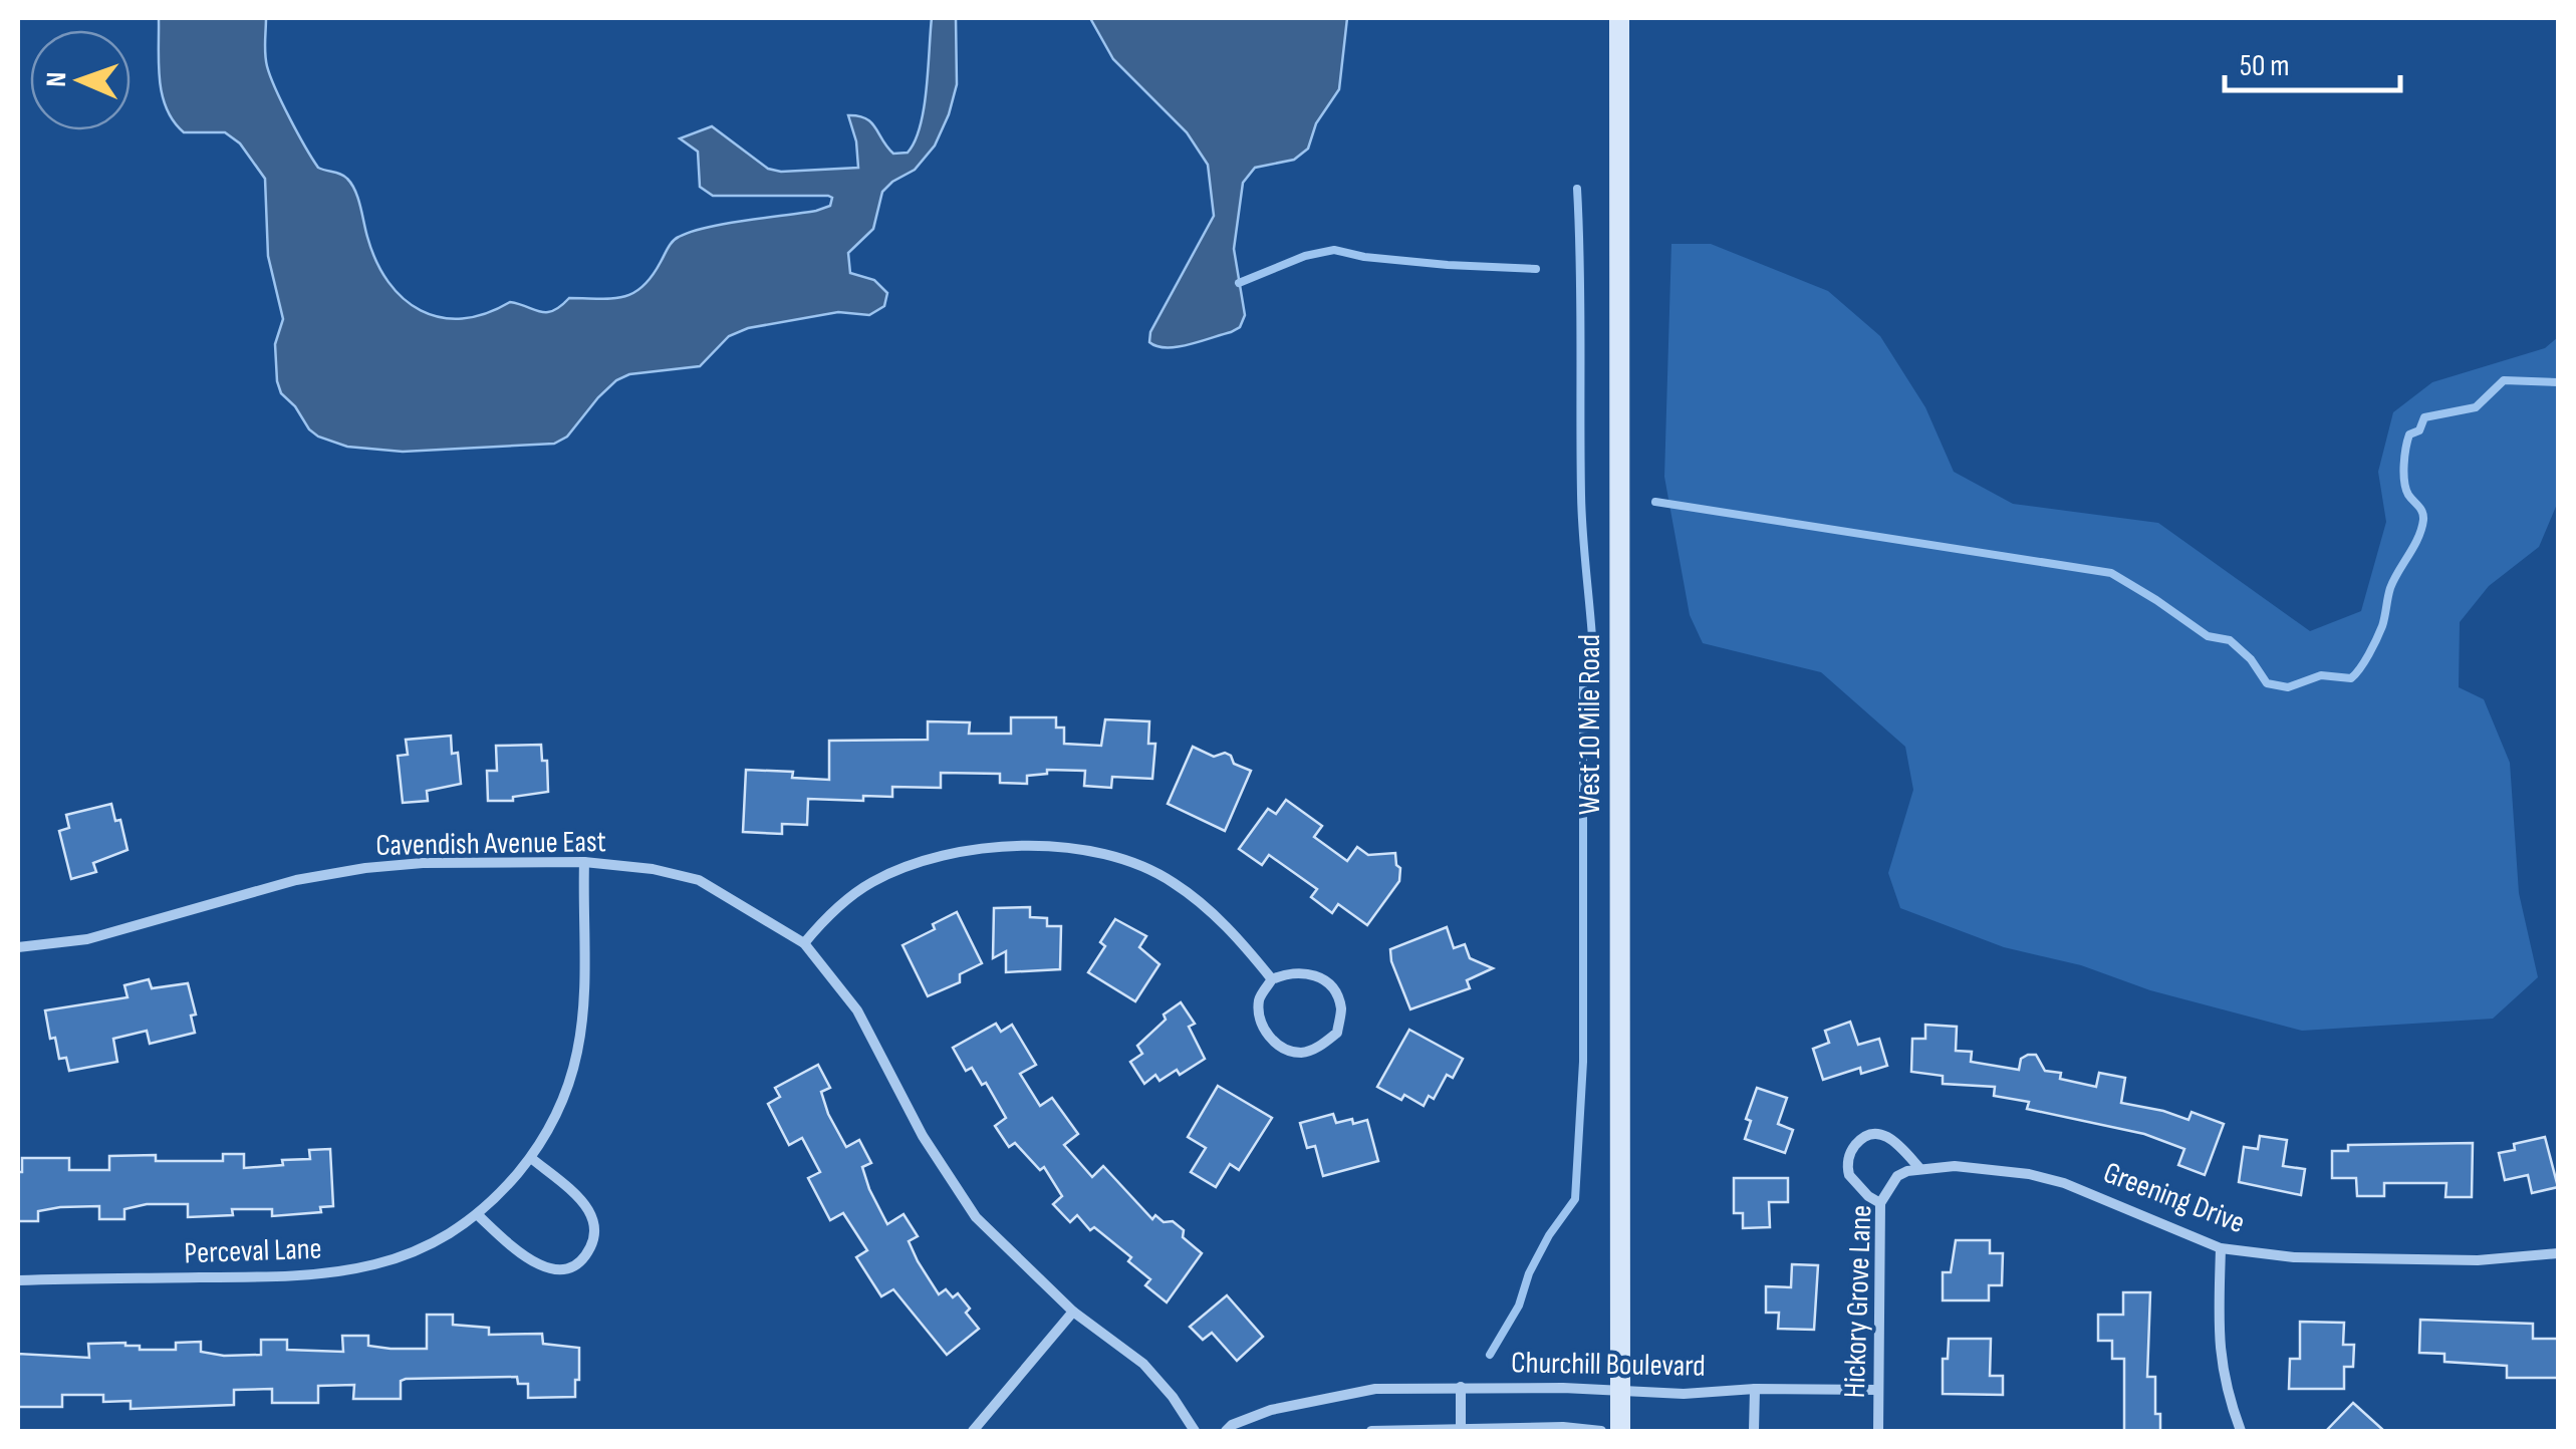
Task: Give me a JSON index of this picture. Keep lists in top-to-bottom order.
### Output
{
  "streets": {
    "main road": ["West 10 Mile Road"],
    "street": [
      "Cavendish Avenue East",
      "Greening Drive",
      "Perceval Lane",
      "Hickory Grove Lane",
      "Churchill Boulevard"
    ]
  },
  "crossings": [
    ["West 10 Mile Road", "Churchill Boulevard"],
    ["Cavendish Avenue East", "Perceval Lane"],
    ["Greening Drive", "Hickory Grove Lane"],
    ["Hickory Grove Lane", "Churchill Boulevard"]
  ],
  "scale_bar": "50 m",
  "north": "left"
}
